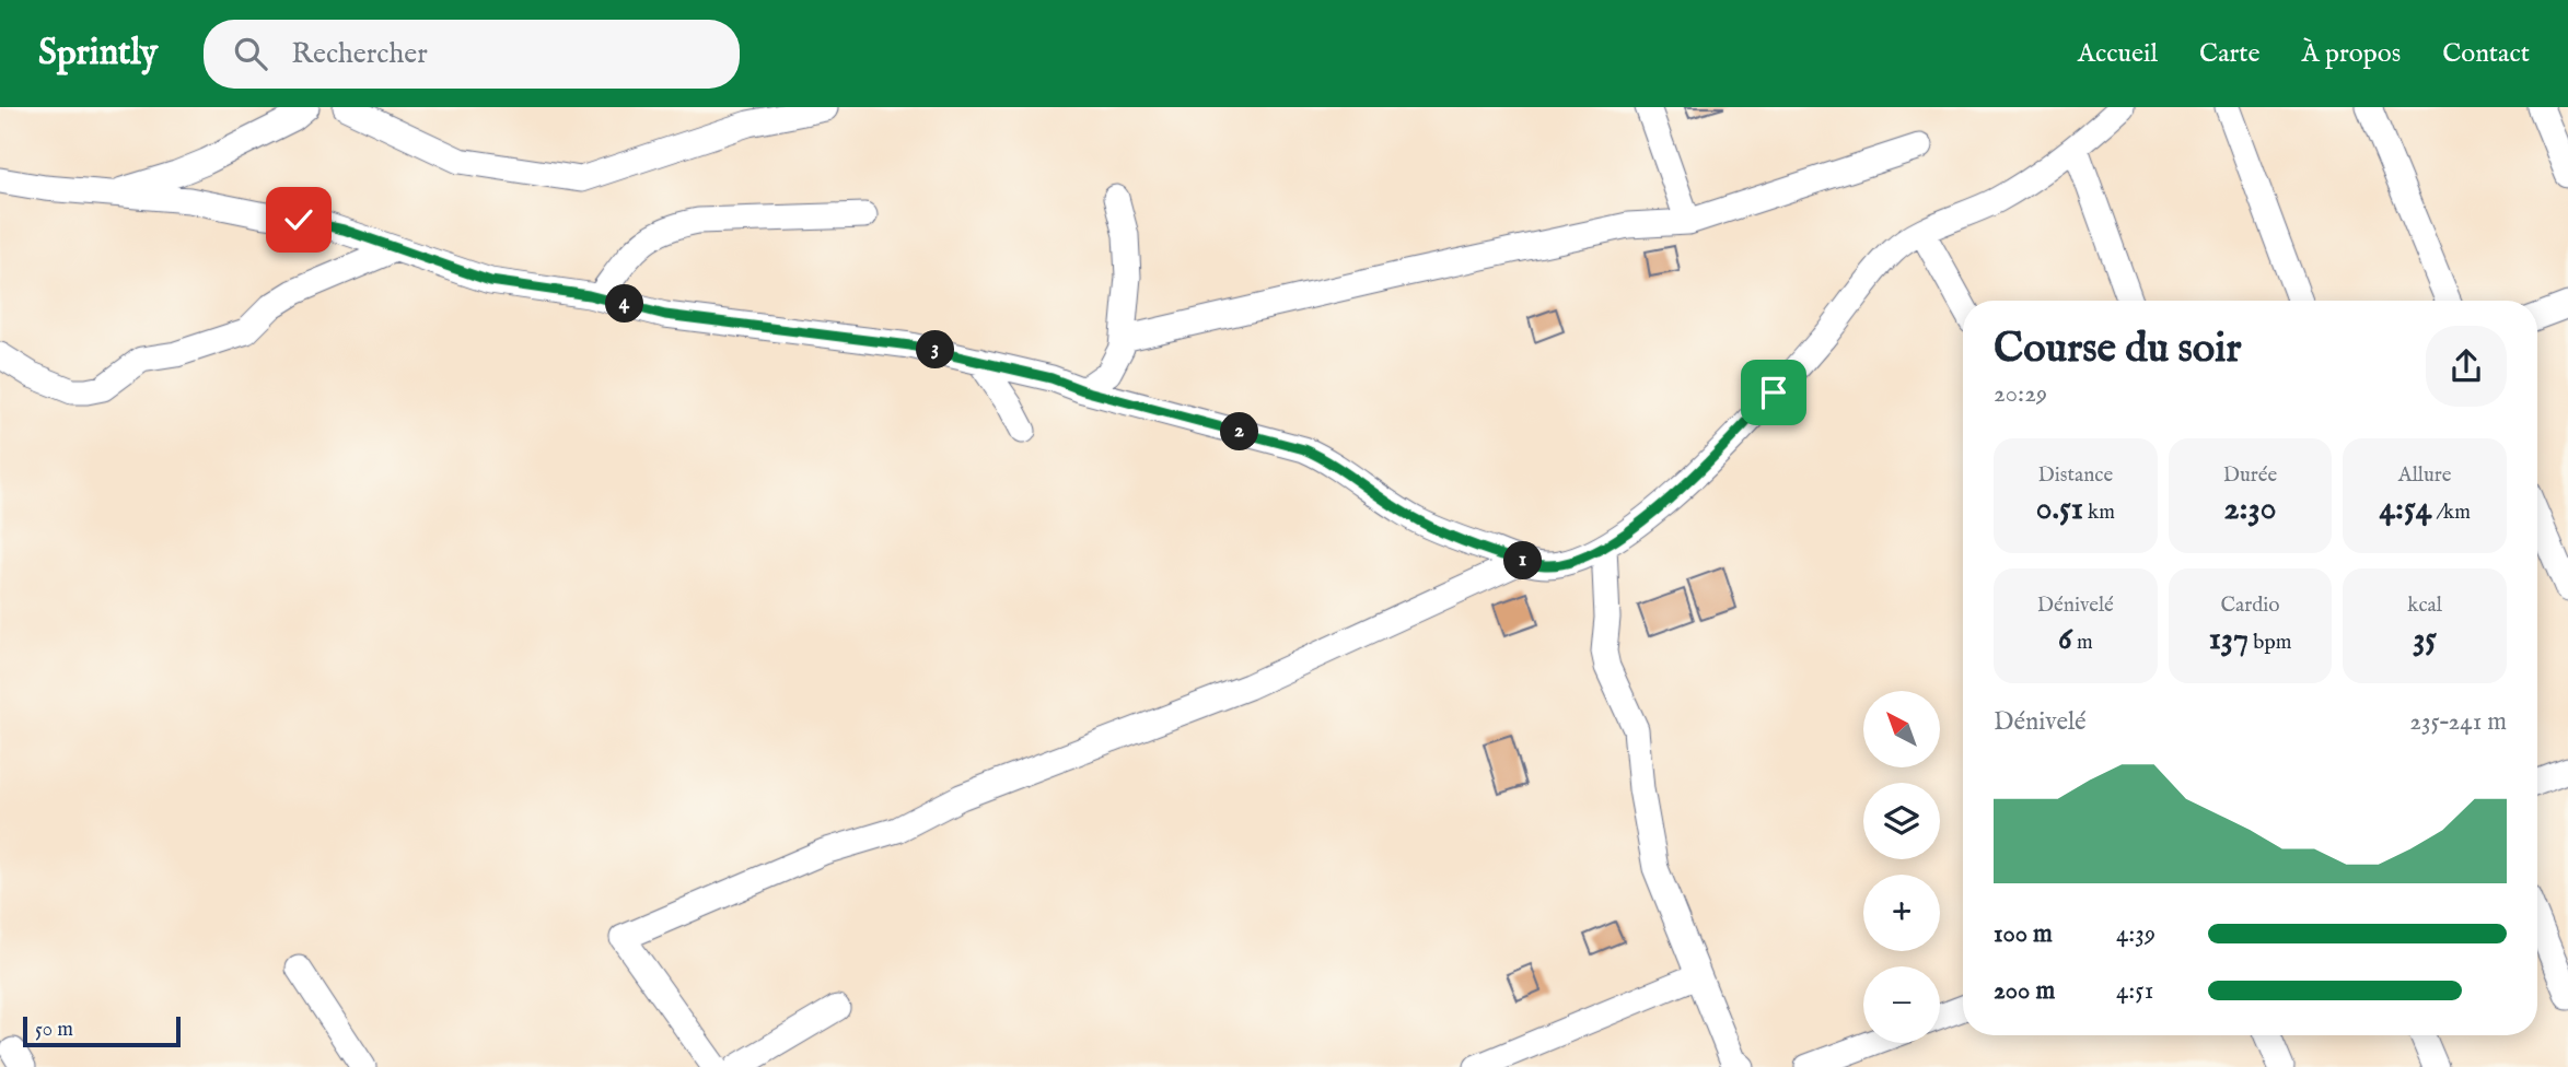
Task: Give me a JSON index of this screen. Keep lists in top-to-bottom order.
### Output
{
  "scale_bar": "50 m",
  "north": "top left",
  "page": {
    "header": "Sprintly",
    "search": "Rechercher",
    "nav": [
      "Accueil",
      "Carte",
      "À propos",
      "Contact"
    ],
    "pins": [
      "4",
      "3",
      "2",
      "1"
    ],
    "heading": ["Course du soir", "20:29"],
    "stats": [
      ["Distance", "0.51 km"],
      ["Durée", "2:30"],
      ["Allure", "4:54 /km"],
      ["Dénivelé", "6 m"],
      ["Cardio", "137 bpm"],
      ["kcal", "35"]
    ],
    "map_buttons": ["+", "−"],
    "chart": ["Dénivelé", "235–241 m"],
    "list": [
      {
        "name": "100 m",
        "note": "4:39"
      },
      {
        "name": "200 m",
        "note": "4:51"
      }
    ],
    "scale": "50 m"
  }
}
